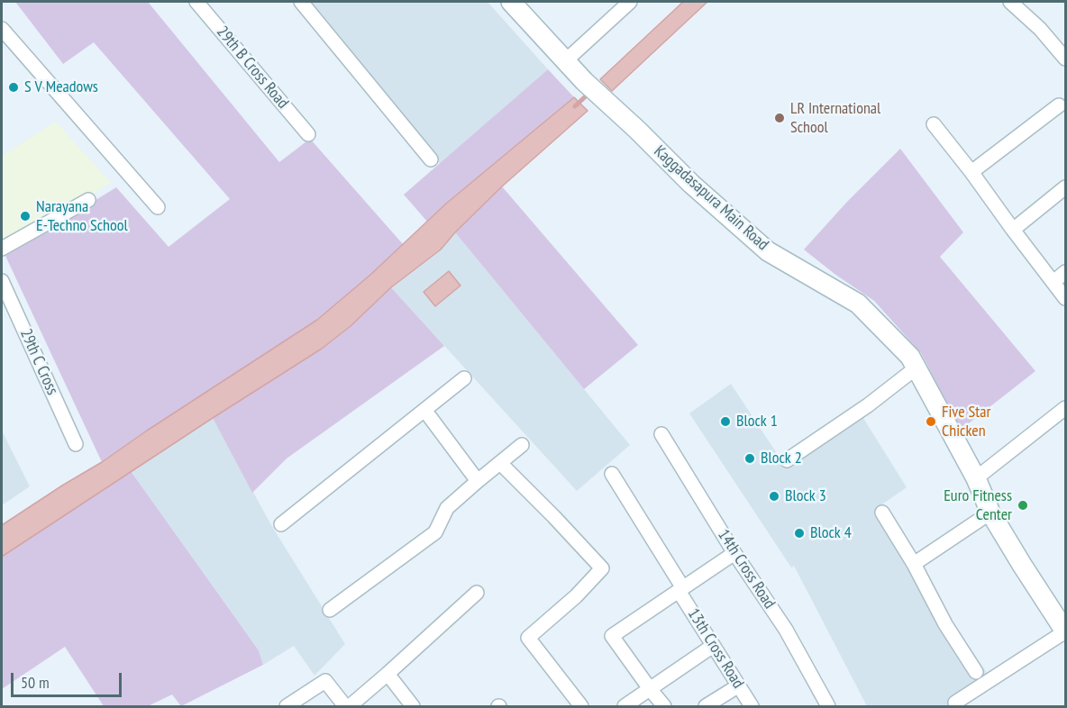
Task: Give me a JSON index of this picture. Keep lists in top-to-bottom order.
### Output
{
  "streets": {
    "main road": ["Kaggadasapura Main Road"],
    "street": [
      "29th B Cross Road",
      "29th C Cross",
      "14th Cross Road",
      "13th Cross Road"
    ]
  },
  "places": [
    "S V Meadows",
    "LR International School",
    "Narayana E-Techno School",
    "Block 1",
    "Five Star Chicken",
    "Block 2",
    "Block 3",
    "Euro Fitness Center",
    "Block 4"
  ],
  "scale_bar": "50 m"
}
